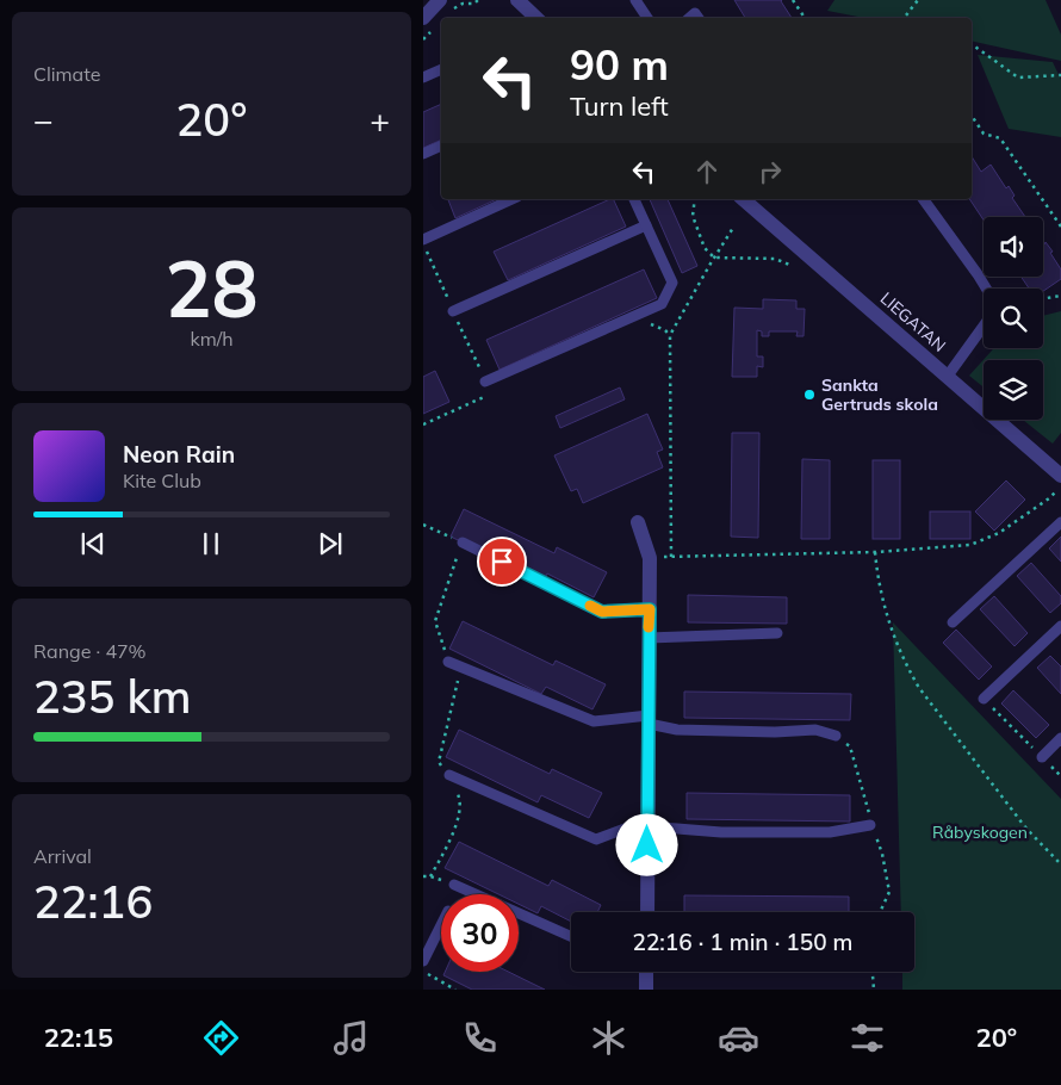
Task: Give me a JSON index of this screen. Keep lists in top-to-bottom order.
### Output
{
  "streets": {
    "street": ["LIEGATAN"]
  },
  "parks": ["Råbyskogen"],
  "places": ["Sankta Gertruds skola"],
  "page": {
    "tile": [
      "Climate",
      ["28", "km/h"],
      ["Range · 47%", "235 km"],
      ["Arrival", "22:16"]
    ],
    "turn": ["90 m", "Turn left"],
    "heat": ["−", "20°", "+"],
    "song": ["Neon Rain", "Kite Club"],
    "limit": "30",
    "trip": "22:16 · 1 min · 150 m",
    "tabs": ["22:15", "20°"]
  }
}
